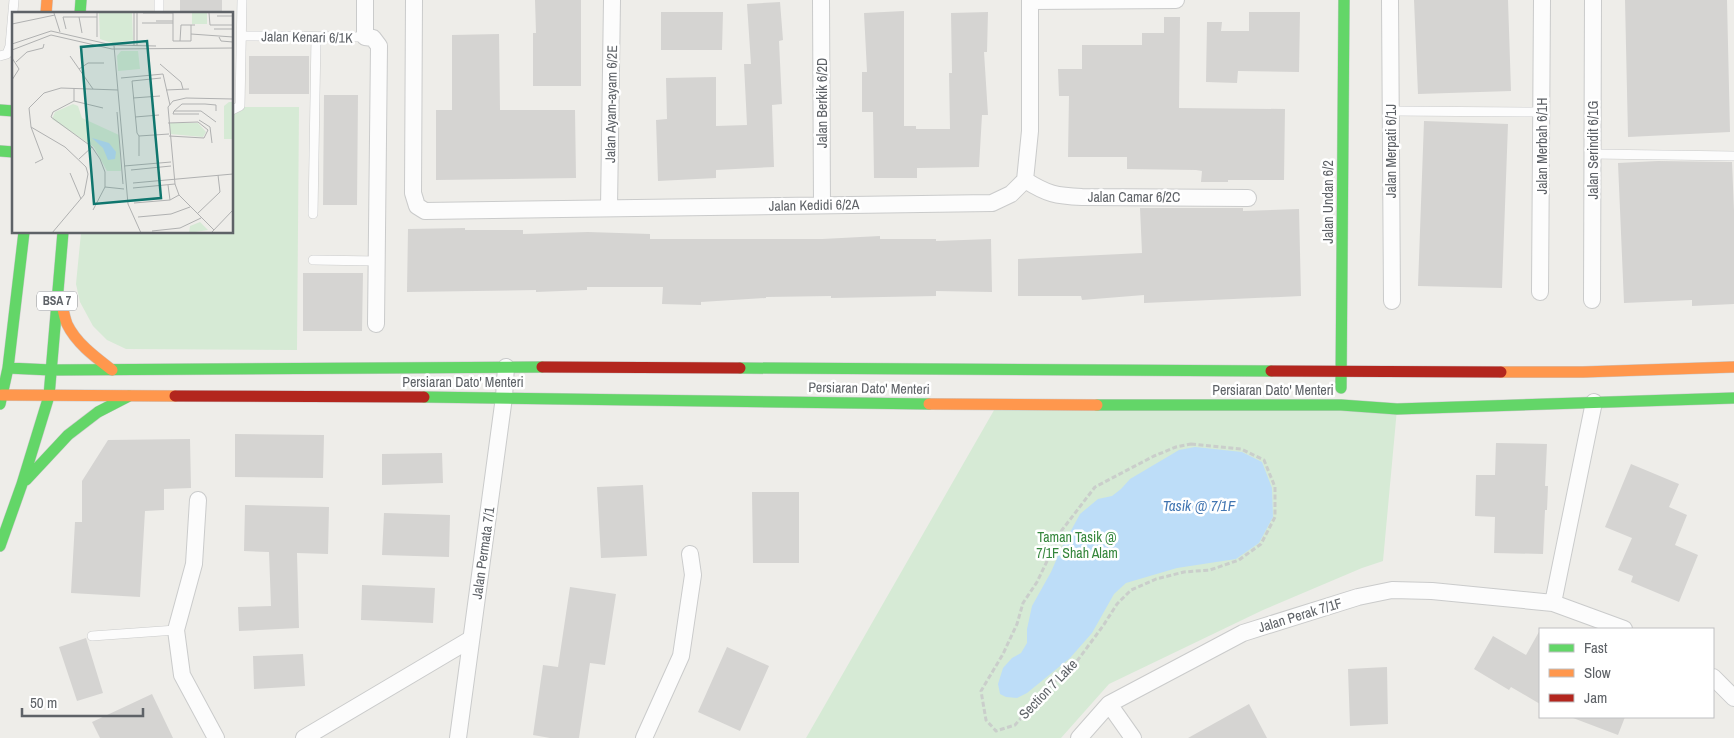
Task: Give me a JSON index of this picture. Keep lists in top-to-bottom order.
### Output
{
  "streets": {
    "main road": ["Jalan Undan 6/2", "BSA 7", "Persiaran Dato' Menteri"],
    "street": [
      "Jalan Kenari 6/1K",
      "Jalan Berkik 6/2D",
      "Jalan Ayam-ayam 6/2E",
      "Jalan Merbah 6/1H",
      "Jalan Serindit 6/1G",
      "Jalan Merpati 6/1J",
      "Jalan Camar 6/2C",
      "Jalan Kedidi 6/2A",
      "Jalan Permata 7/1",
      "Jalan Perak 7/1F"
    ],
    "path": ["Section 7 Lake"]
  },
  "crossings": [
    ["Jalan Berkik 6/2D", "Jalan Kedidi 6/2A"],
    ["Jalan Ayam-ayam 6/2E", "Jalan Kedidi 6/2A"],
    ["Jalan Camar 6/2C", "Jalan Kedidi 6/2A"],
    ["Jalan Undan 6/2", "Persiaran Dato' Menteri"],
    ["BSA 7", "Persiaran Dato' Menteri"],
    ["Persiaran Dato' Menteri", "Jalan Permata 7/1"]
  ],
  "water": ["Tasik @ 7/1F"],
  "parks": ["Taman Tasik @ 7/1F Shah Alam"],
  "legend": ["Fast", "Slow", "Jam"],
  "scale_bar": "50 m"
}
